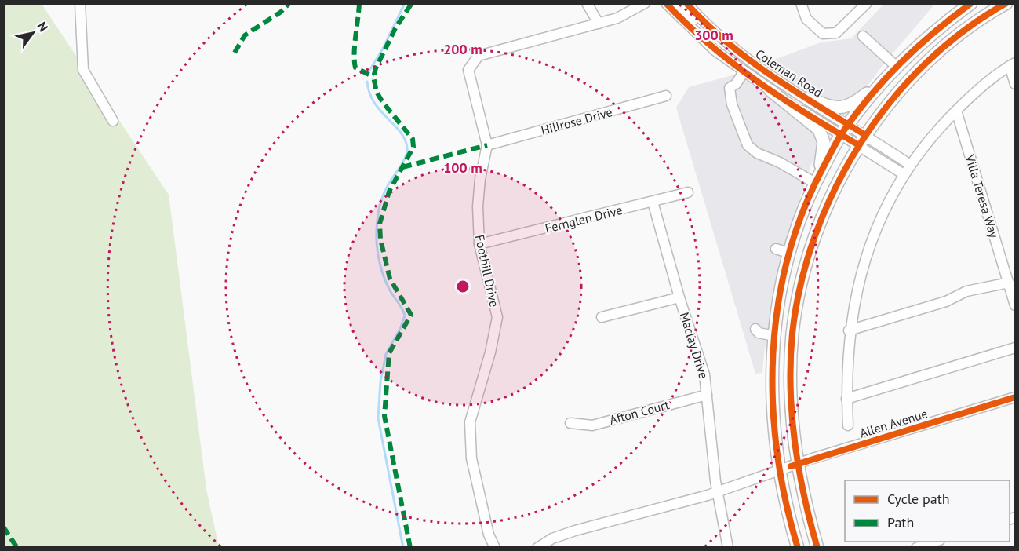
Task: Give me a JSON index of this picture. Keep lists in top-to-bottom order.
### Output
{
  "streets": {
    "street": [
      "Coleman Road",
      "Hillrose Drive",
      "Villa Teresa Way",
      "Fernglen Drive",
      "Foothill Drive",
      "Maclay Drive",
      "Afton Court",
      "Allen Avenue"
    ]
  },
  "crossings": [
    ["Hillrose Drive", "Foothill Drive"],
    ["Fernglen Drive", "Foothill Drive"],
    ["Fernglen Drive", "Maclay Drive"],
    ["Maclay Drive", "Afton Court"],
    ["Maclay Drive", "Allen Avenue"]
  ],
  "legend": ["Cycle path", "Path"],
  "north": "top right",
  "rings": ["300 m", "200 m", "100 m"]
}
